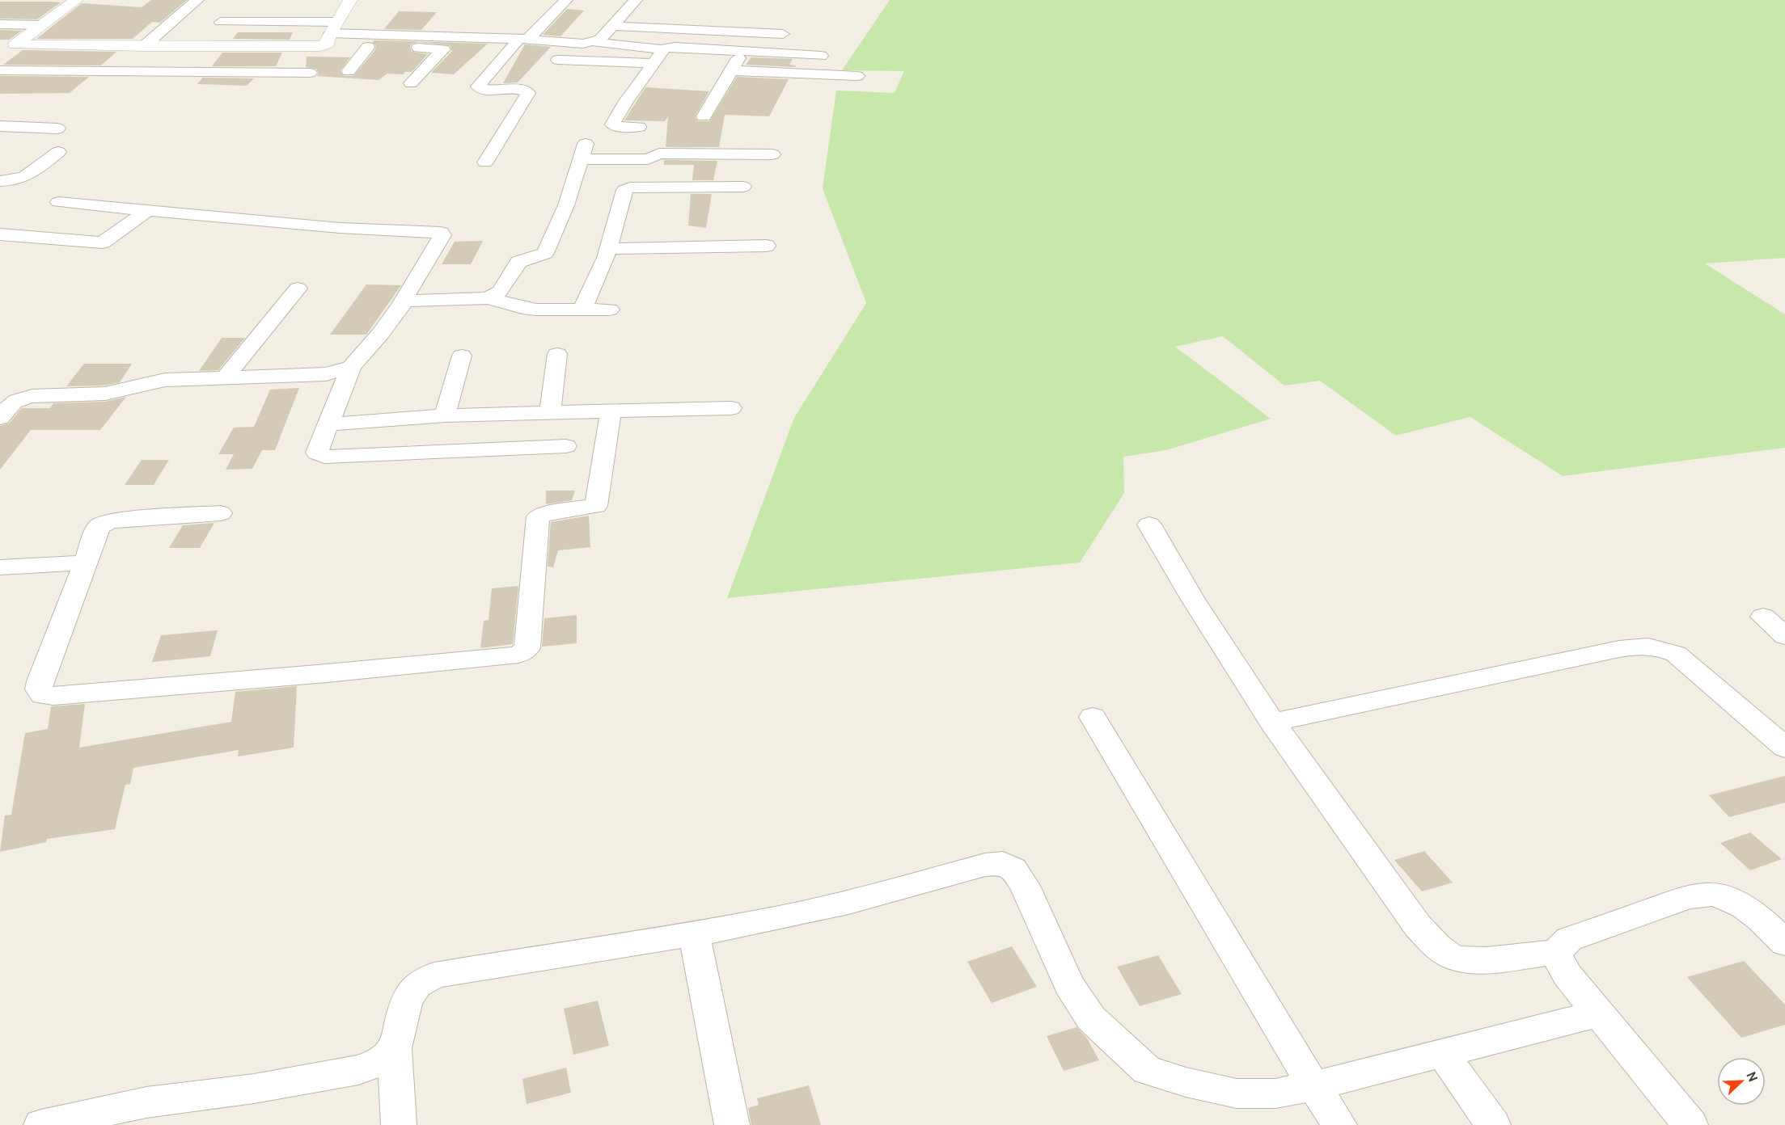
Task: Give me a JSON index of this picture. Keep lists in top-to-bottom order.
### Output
{
  "north": "top right"
}
